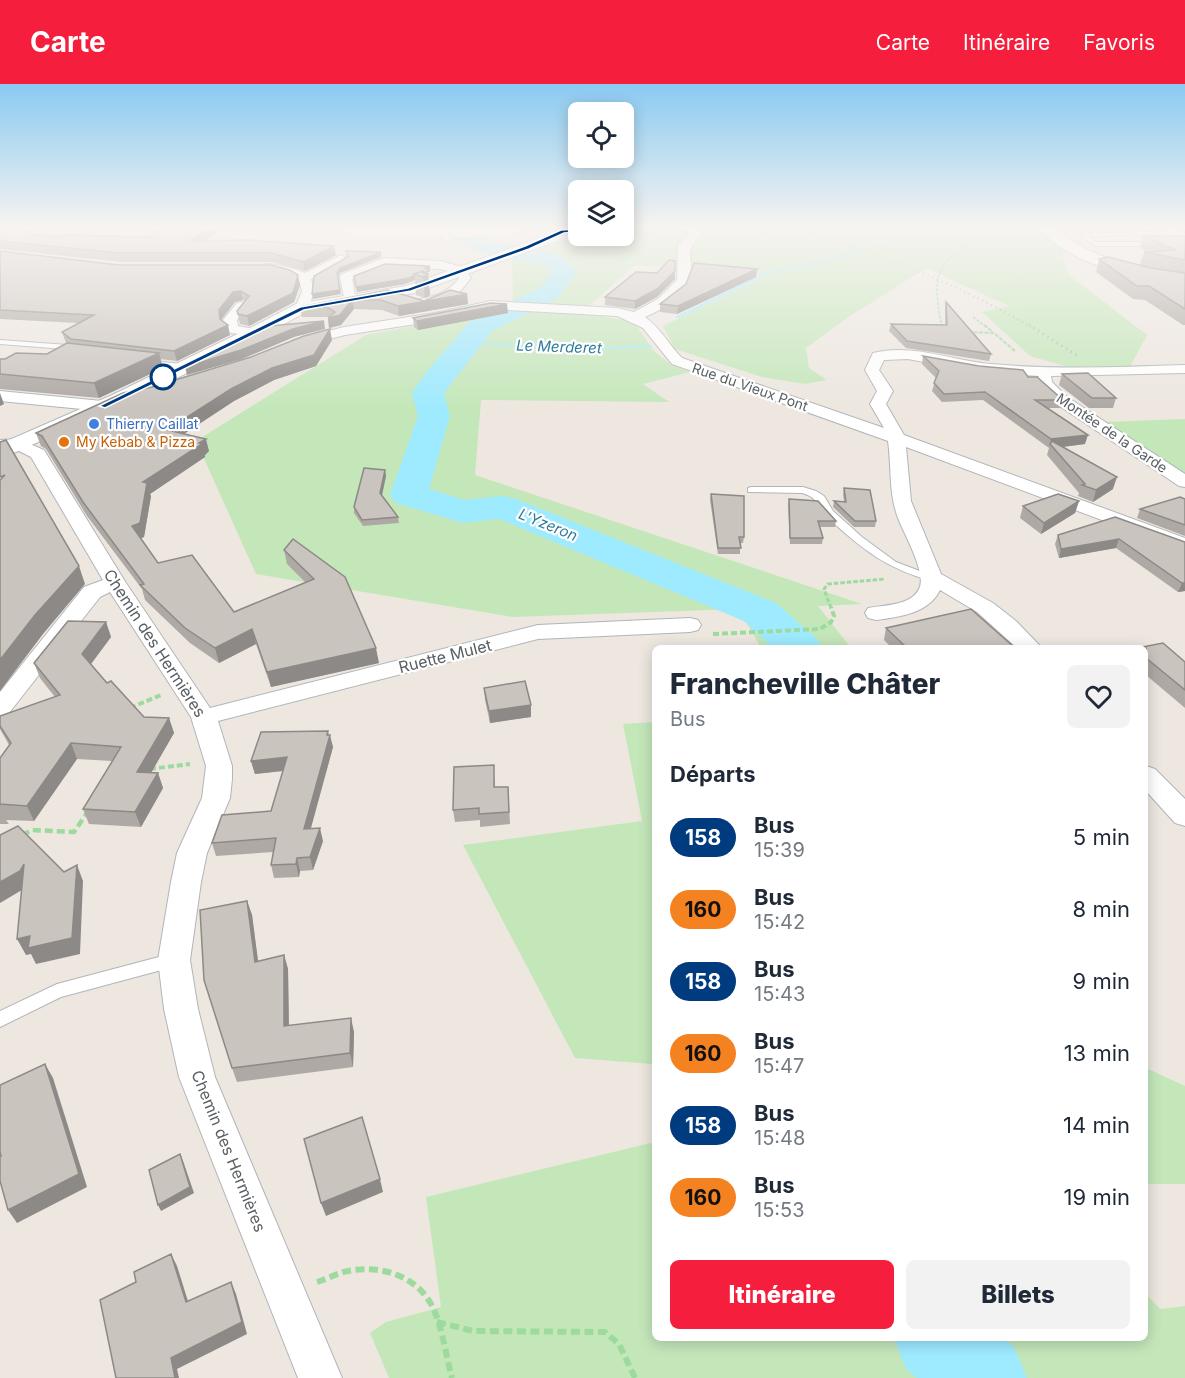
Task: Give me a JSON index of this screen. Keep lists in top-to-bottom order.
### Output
{
  "streets": {
    "street": [
      "Rue du Vieux Pont",
      "Montée de la Garde",
      "Chemin des Hermières",
      "Ruette Mulet"
    ]
  },
  "crossings": [
    ["Chemin des Hermières", "Ruette Mulet"]
  ],
  "water": ["Le Merderet", "L'Yzeron"],
  "places": ["Thierry Caillat", "My Kebab & Pizza"],
  "lines": ["bus line 158"],
  "page": {
    "header": "Carte",
    "nav": ["Carte", "Itinéraire", "Favoris"],
    "heading": [
      ["Francheville Châter", "Bus"],
      "Départs"
    ],
    "list": [
      {
        "mark": "158",
        "name": "Bus",
        "note": "15:39",
        "value": "5 min"
      },
      {
        "mark": "160",
        "name": "Bus",
        "note": "15:42",
        "value": "8 min"
      },
      {
        "mark": "158",
        "name": "Bus",
        "note": "15:43",
        "value": "9 min"
      },
      {
        "mark": "160",
        "name": "Bus",
        "note": "15:47",
        "value": "13 min"
      },
      {
        "mark": "158",
        "name": "Bus",
        "note": "15:48",
        "value": "14 min"
      },
      {
        "mark": "160",
        "name": "Bus",
        "note": "15:53",
        "value": "19 min"
      }
    ],
    "buttons": ["Itinéraire", "Billets"]
  }
}
